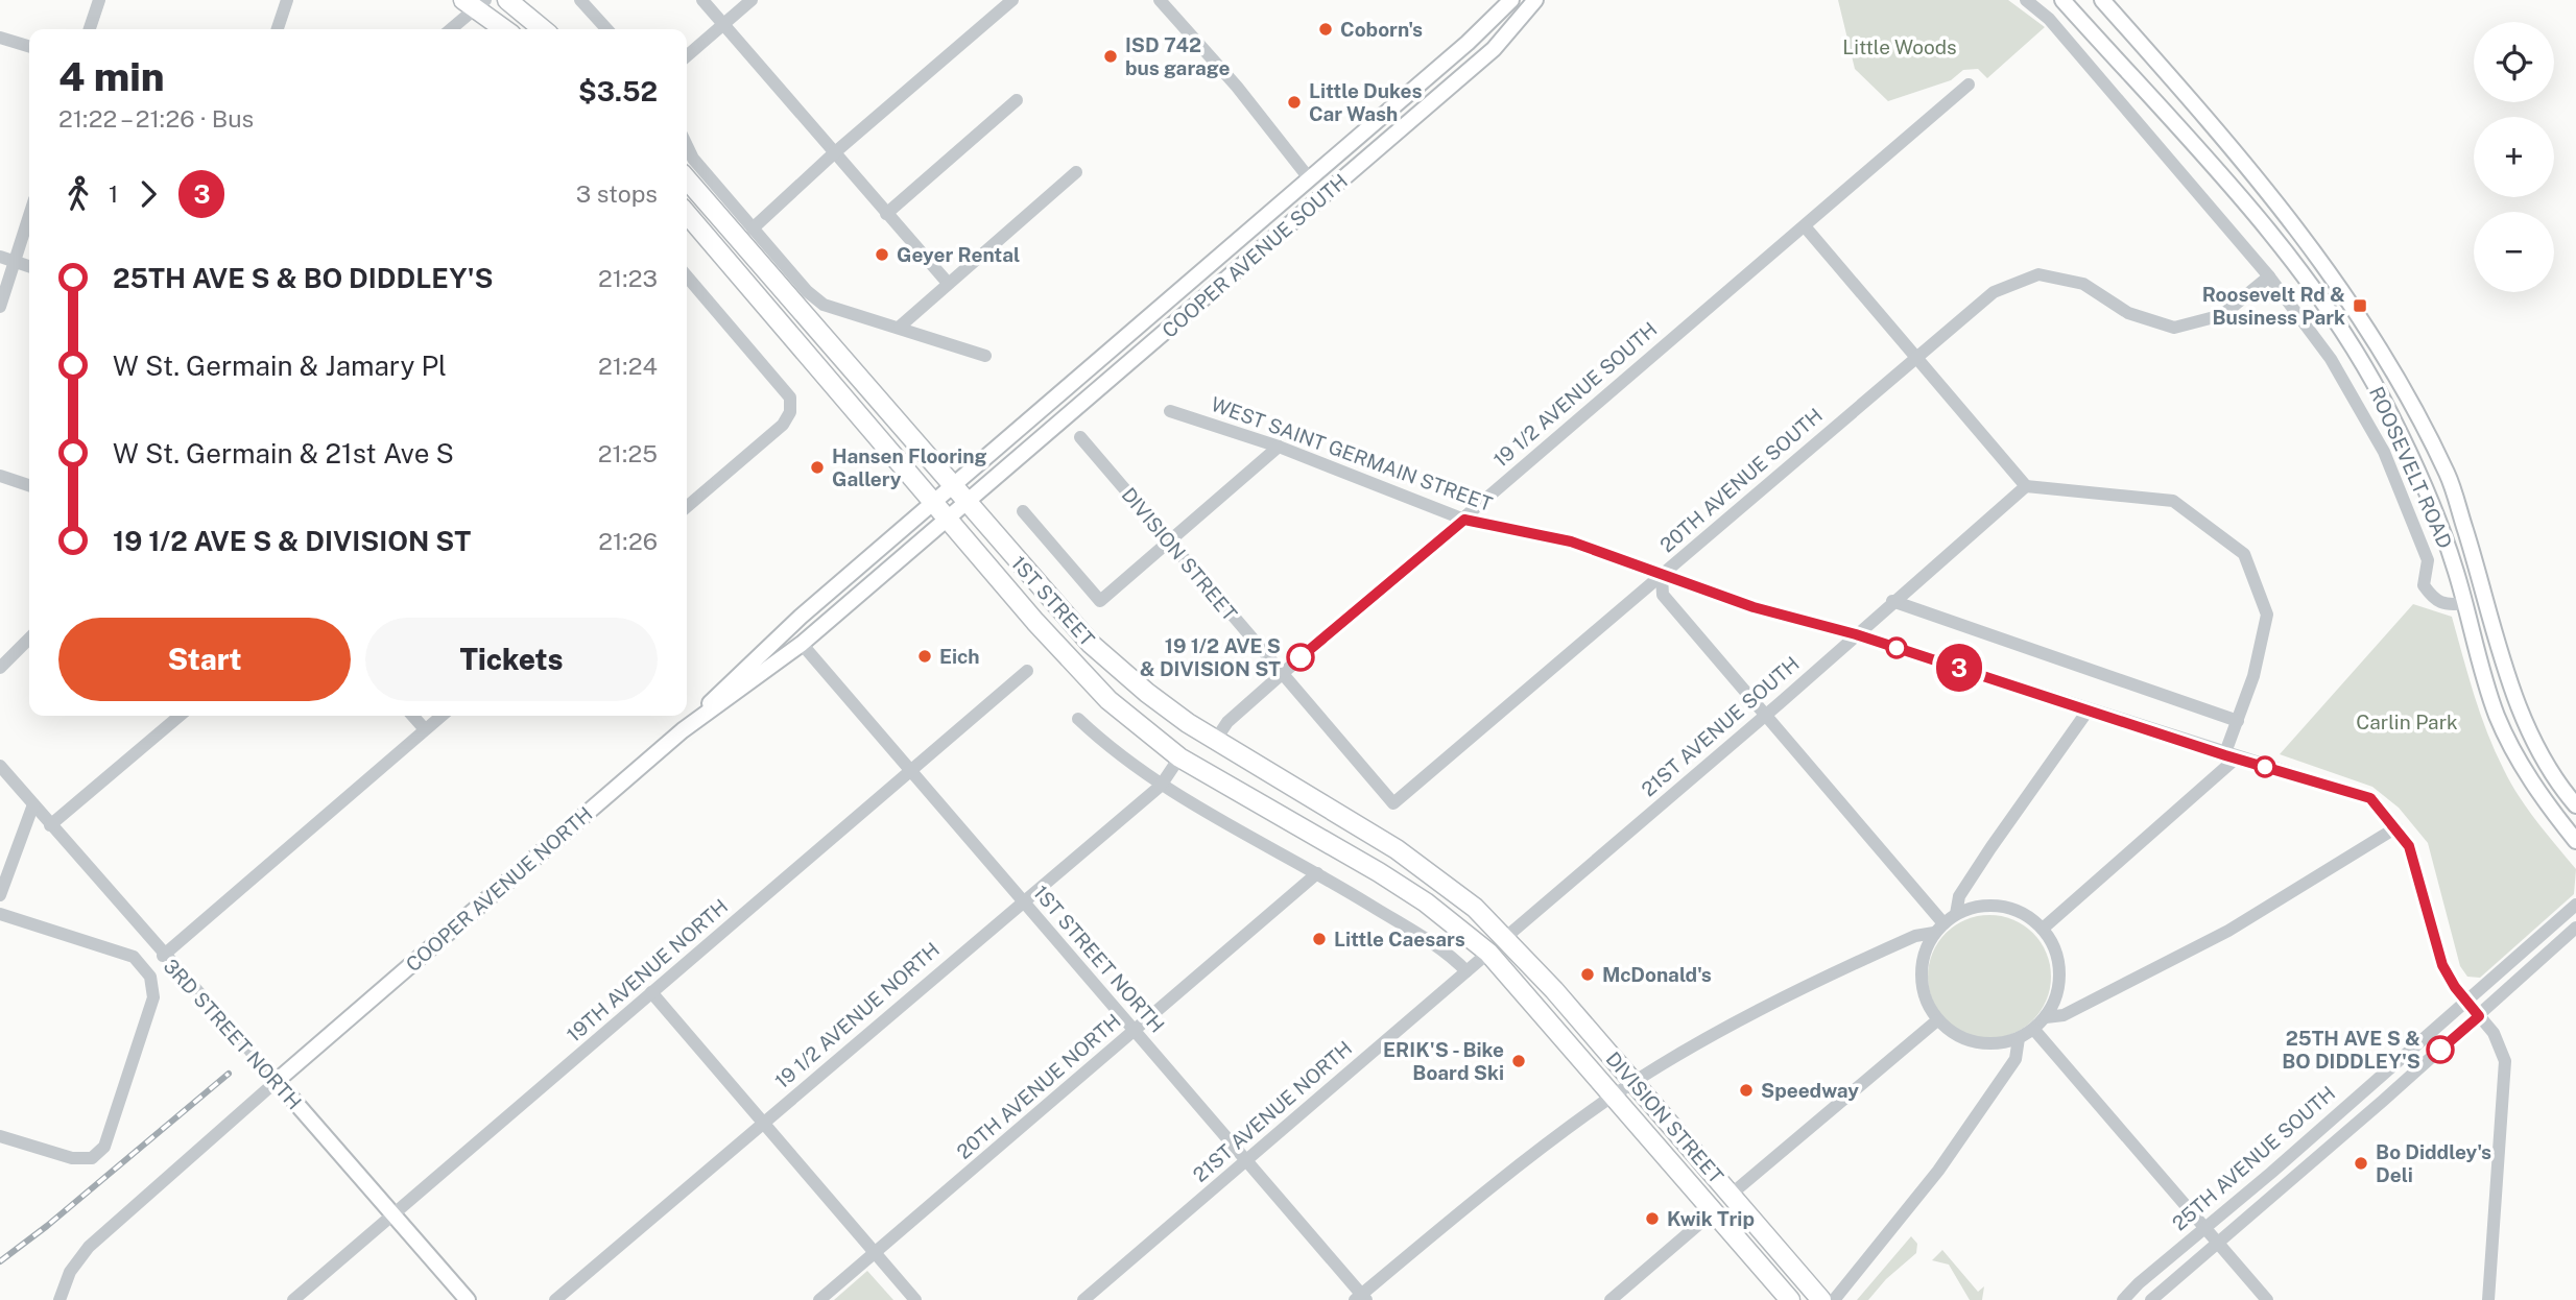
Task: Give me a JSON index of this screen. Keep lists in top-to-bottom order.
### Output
{
  "streets": {
    "highway": ["DIVISION STREET", "1ST STREET"],
    "main road": [
      "COOPER AVENUE SOUTH",
      "ROOSEVELT ROAD",
      "COOPER AVENUE NORTH",
      "3RD STREET NORTH"
    ],
    "street": [
      "19 1/2 AVENUE SOUTH",
      "WEST SAINT GERMAIN STREET",
      "20TH AVENUE SOUTH",
      "21ST AVENUE SOUTH",
      "1ST STREET NORTH",
      "19TH AVENUE NORTH",
      "19 1/2 AVENUE NORTH",
      "20TH AVENUE NORTH",
      "21ST AVENUE NORTH",
      "25TH AVENUE SOUTH"
    ]
  },
  "crossings": [
    ["COOPER AVENUE SOUTH", "1ST STREET"],
    ["COOPER AVENUE SOUTH", "COOPER AVENUE NORTH"],
    ["19 1/2 AVENUE SOUTH", "WEST SAINT GERMAIN STREET"],
    ["19 1/2 AVENUE SOUTH", "DIVISION STREET"],
    ["19 1/2 AVENUE SOUTH", "1ST STREET"],
    ["WEST SAINT GERMAIN STREET", "20TH AVENUE SOUTH"],
    ["WEST SAINT GERMAIN STREET", "21ST AVENUE SOUTH"],
    ["WEST SAINT GERMAIN STREET", "25TH AVENUE SOUTH"],
    ["20TH AVENUE SOUTH", "DIVISION STREET"],
    ["DIVISION STREET", "1ST STREET"],
    ["DIVISION STREET", "21ST AVENUE SOUTH"],
    ["DIVISION STREET", "21ST AVENUE NORTH"],
    ["1ST STREET", "21ST AVENUE SOUTH"],
    ["1ST STREET", "COOPER AVENUE NORTH"],
    ["1ST STREET", "19 1/2 AVENUE NORTH"],
    ["1ST STREET", "21ST AVENUE NORTH"],
    ["COOPER AVENUE NORTH", "1ST STREET NORTH"],
    ["COOPER AVENUE NORTH", "3RD STREET NORTH"],
    ["1ST STREET NORTH", "19TH AVENUE NORTH"],
    ["1ST STREET NORTH", "19 1/2 AVENUE NORTH"],
    ["1ST STREET NORTH", "20TH AVENUE NORTH"],
    ["1ST STREET NORTH", "21ST AVENUE NORTH"],
    ["19TH AVENUE NORTH", "3RD STREET NORTH"]
  ],
  "parks": ["Little Woods", "Carlin Park"],
  "places": {
    "other": [
      "Coborn's",
      "ISD 742 bus garage",
      "Little Dukes Car Wash",
      "Geyer Rental",
      "Hansen Flooring Gallery",
      "Eich",
      "19 1/2 AVE S & DIVISION ST",
      "Little Caesars",
      "McDonald's",
      "25TH AVE S & BO DIDDLEY'S",
      "ERIK'S - Bike Board Ski",
      "Speedway",
      "Bo Diddley's Deli",
      "Kwik Trip"
    ],
    "transit": ["Roosevelt Rd & Business Park"]
  },
  "lines": ["bus line 3"],
  "page": {
    "on_map": "3",
    "map_buttons": ["+", "−"],
    "heading": ["4 min", "21:22 – 21:26 · Bus", "$3.52"],
    "legs": ["1", "3", "3 stops"],
    "list": [
      {
        "name": "25TH AVE S & BO DIDDLEY'S",
        "value": "21:23"
      },
      {
        "name": "W St. Germain & Jamary Pl",
        "value": "21:24"
      },
      {
        "name": "W St. Germain & 21st Ave S",
        "value": "21:25"
      },
      {
        "name": "19 1/2 AVE S & DIVISION ST",
        "value": "21:26"
      }
    ],
    "buttons": ["Start", "Tickets"]
  }
}
